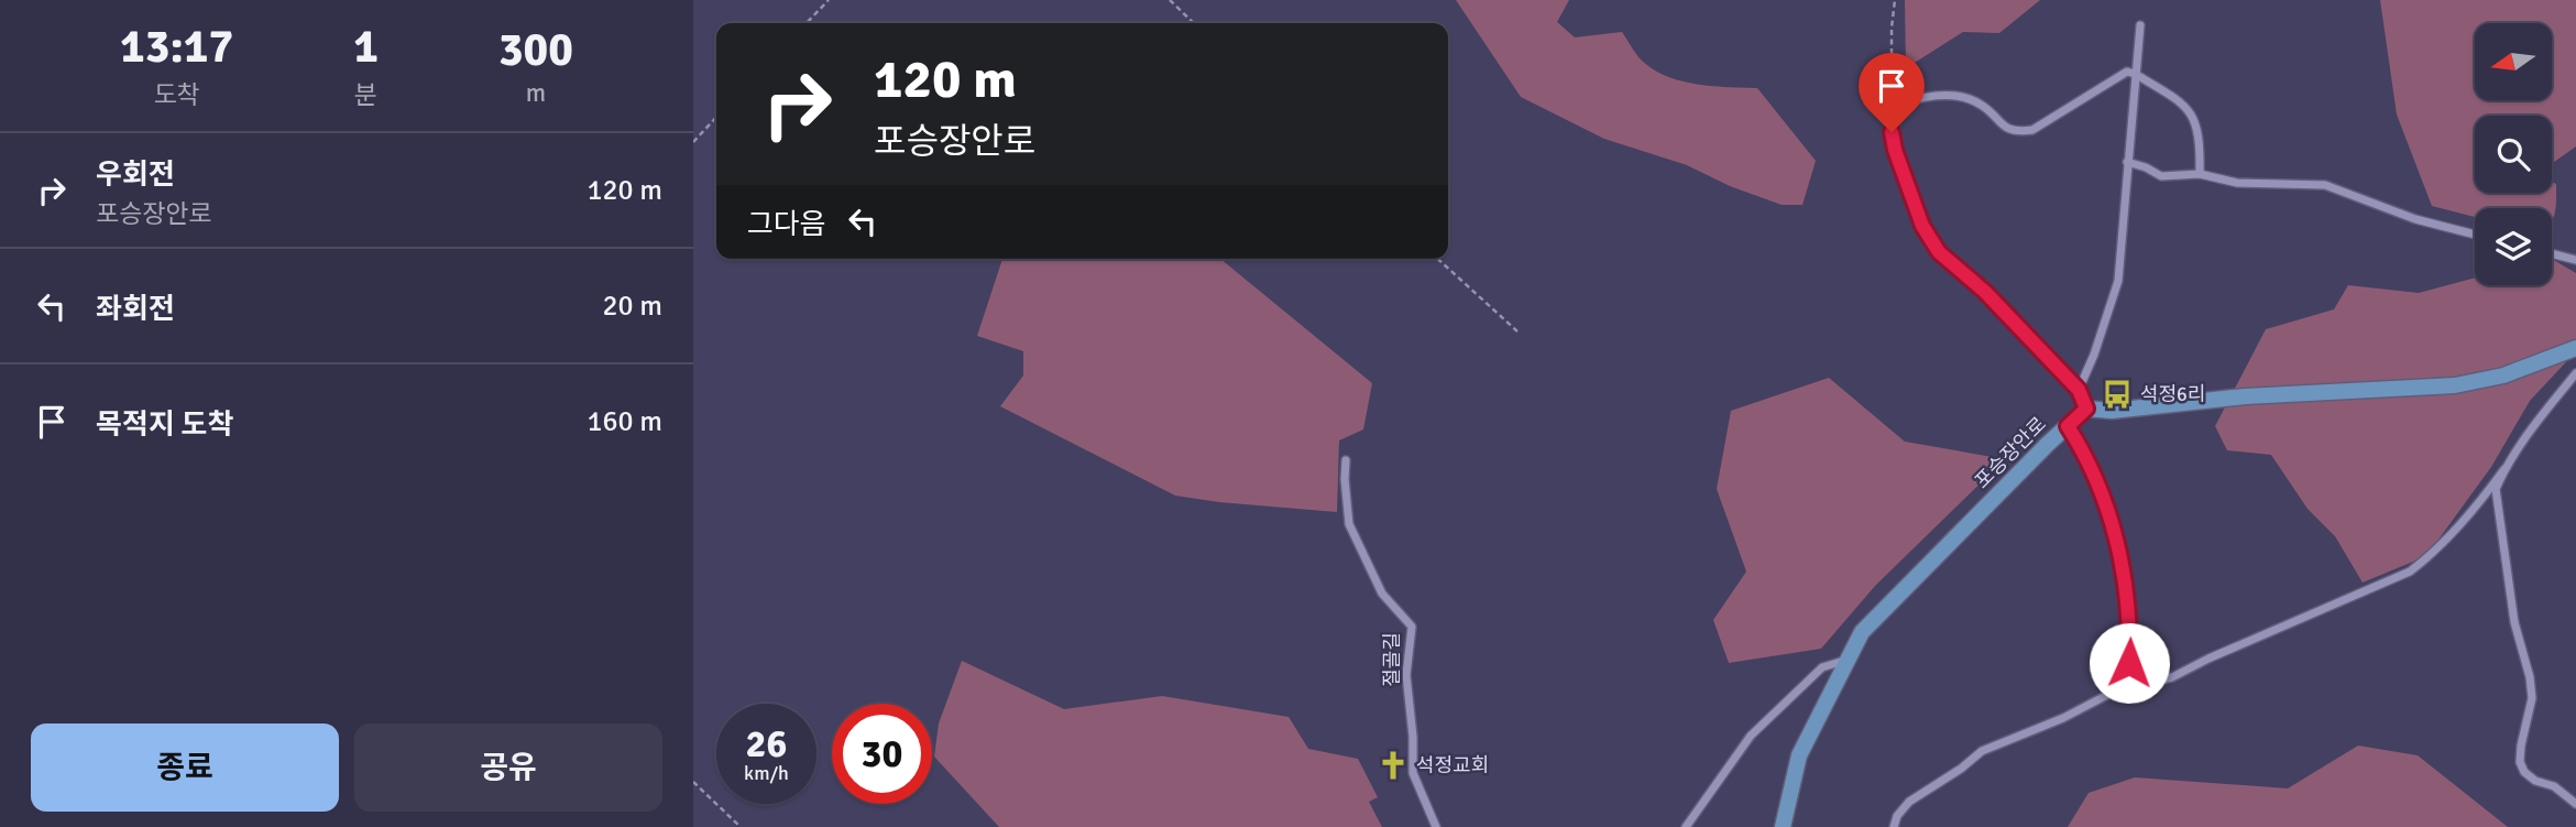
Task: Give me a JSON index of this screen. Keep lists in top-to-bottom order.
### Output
{
  "streets": {
    "street": ["포승장안로", "절골길"]
  },
  "places": {
    "bus stop": ["석정6리"],
    "church": ["석정교회"]
  },
  "north": "left",
  "page": {
    "eta": [
      "13:17",
      "도착",
      "1",
      "분",
      "300",
      "m"
    ],
    "turn": ["120 m", "포승장안로"],
    "list": [
      {
        "name": "우회전",
        "note": "포승장안로",
        "value": "120 m"
      },
      {
        "name": "좌회전",
        "value": "20 m"
      },
      {
        "name": "목적지 도착",
        "value": "160 m"
      }
    ],
    "then": "그다음",
    "speed": "26 km/h",
    "limit": "30",
    "buttons": ["종료", "공유"]
  }
}
